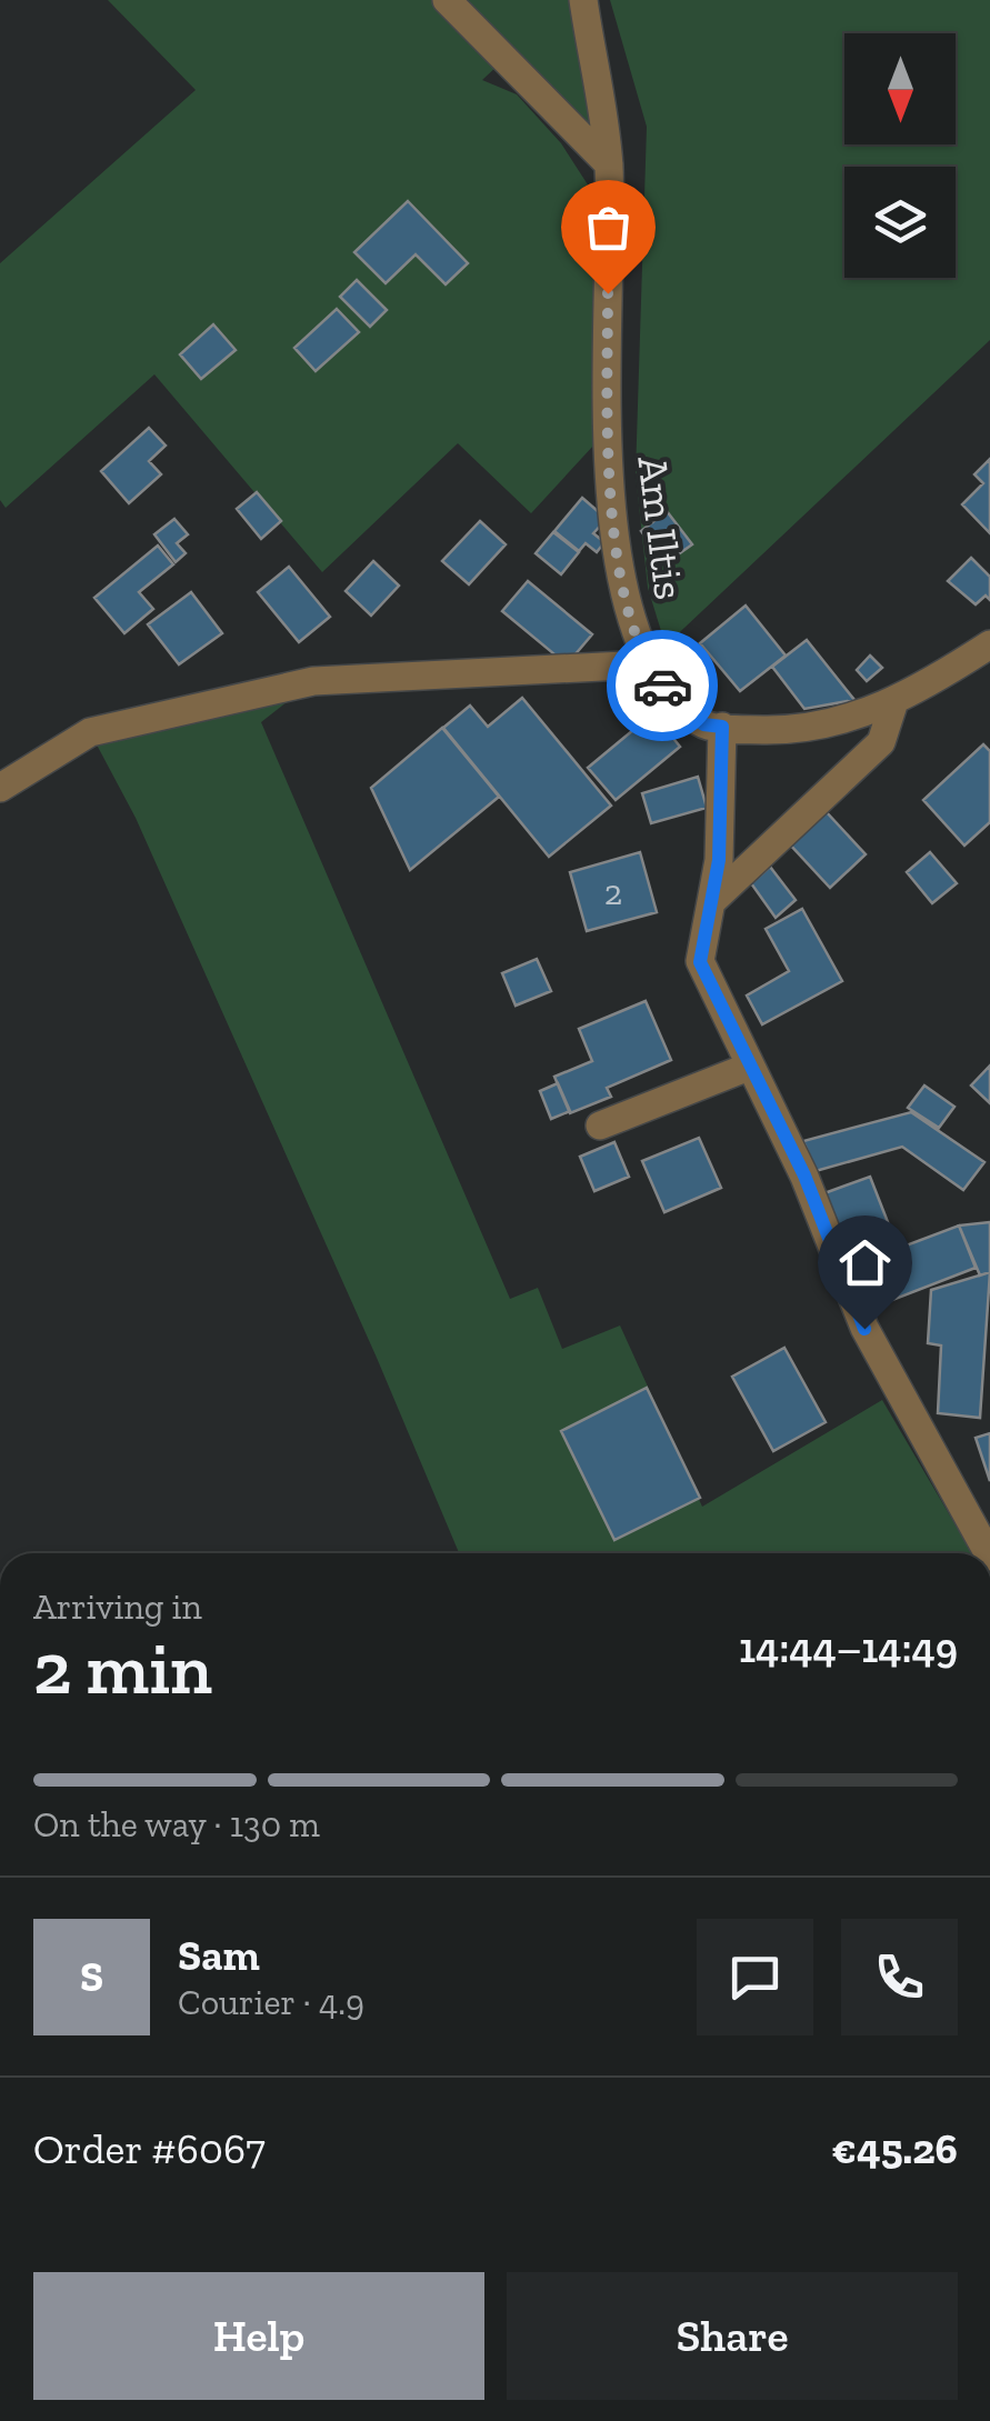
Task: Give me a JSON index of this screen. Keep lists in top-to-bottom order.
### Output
{
  "streets": {
    "street": ["Am Iltis"]
  },
  "house_numbers": ["2"],
  "north": "bottom",
  "page": {
    "heading": ["2 min", "Arriving in", "14:44–14:49"],
    "panel": [
      "Sam",
      "Courier · 4.9",
      "Order #6067",
      "€45.26"
    ],
    "bar": "On the way · 130 m",
    "round": "S",
    "buttons": ["Help", "Share"]
  }
}
